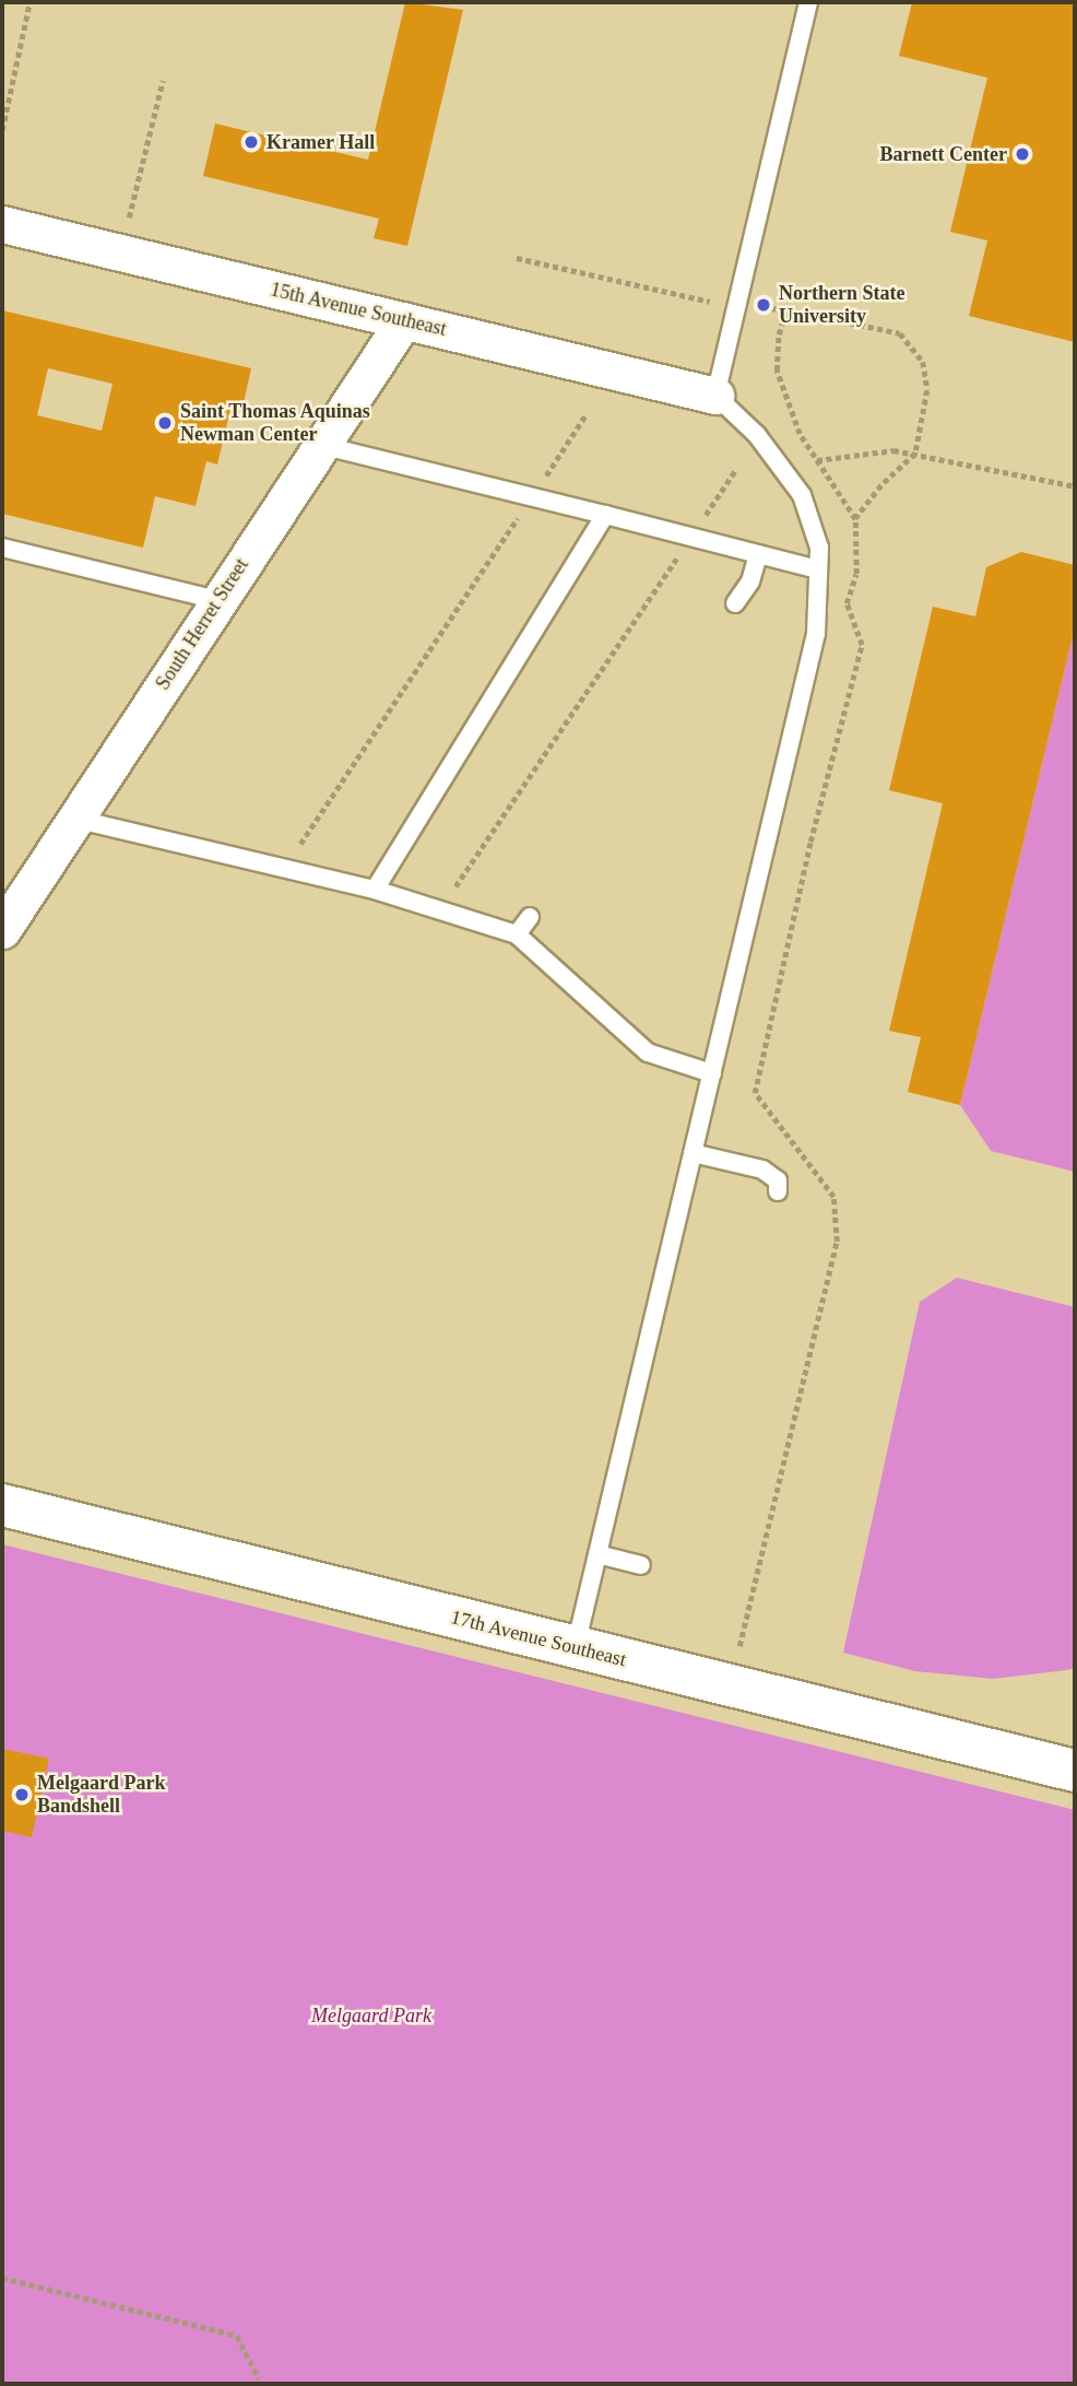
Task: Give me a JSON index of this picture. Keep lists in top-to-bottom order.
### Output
{
  "streets": {
    "street": ["15th Avenue Southeast", "South Herret Street", "17th Avenue Southeast"]
  },
  "crossings": [
    ["15th Avenue Southeast", "South Herret Street"]
  ],
  "parks": ["Melgaard Park"],
  "places": [
    "Kramer Hall",
    "Barnett Center",
    "Northern State University",
    "Saint Thomas Aquinas Newman Center",
    "Melgaard Park Bandshell"
  ]
}
